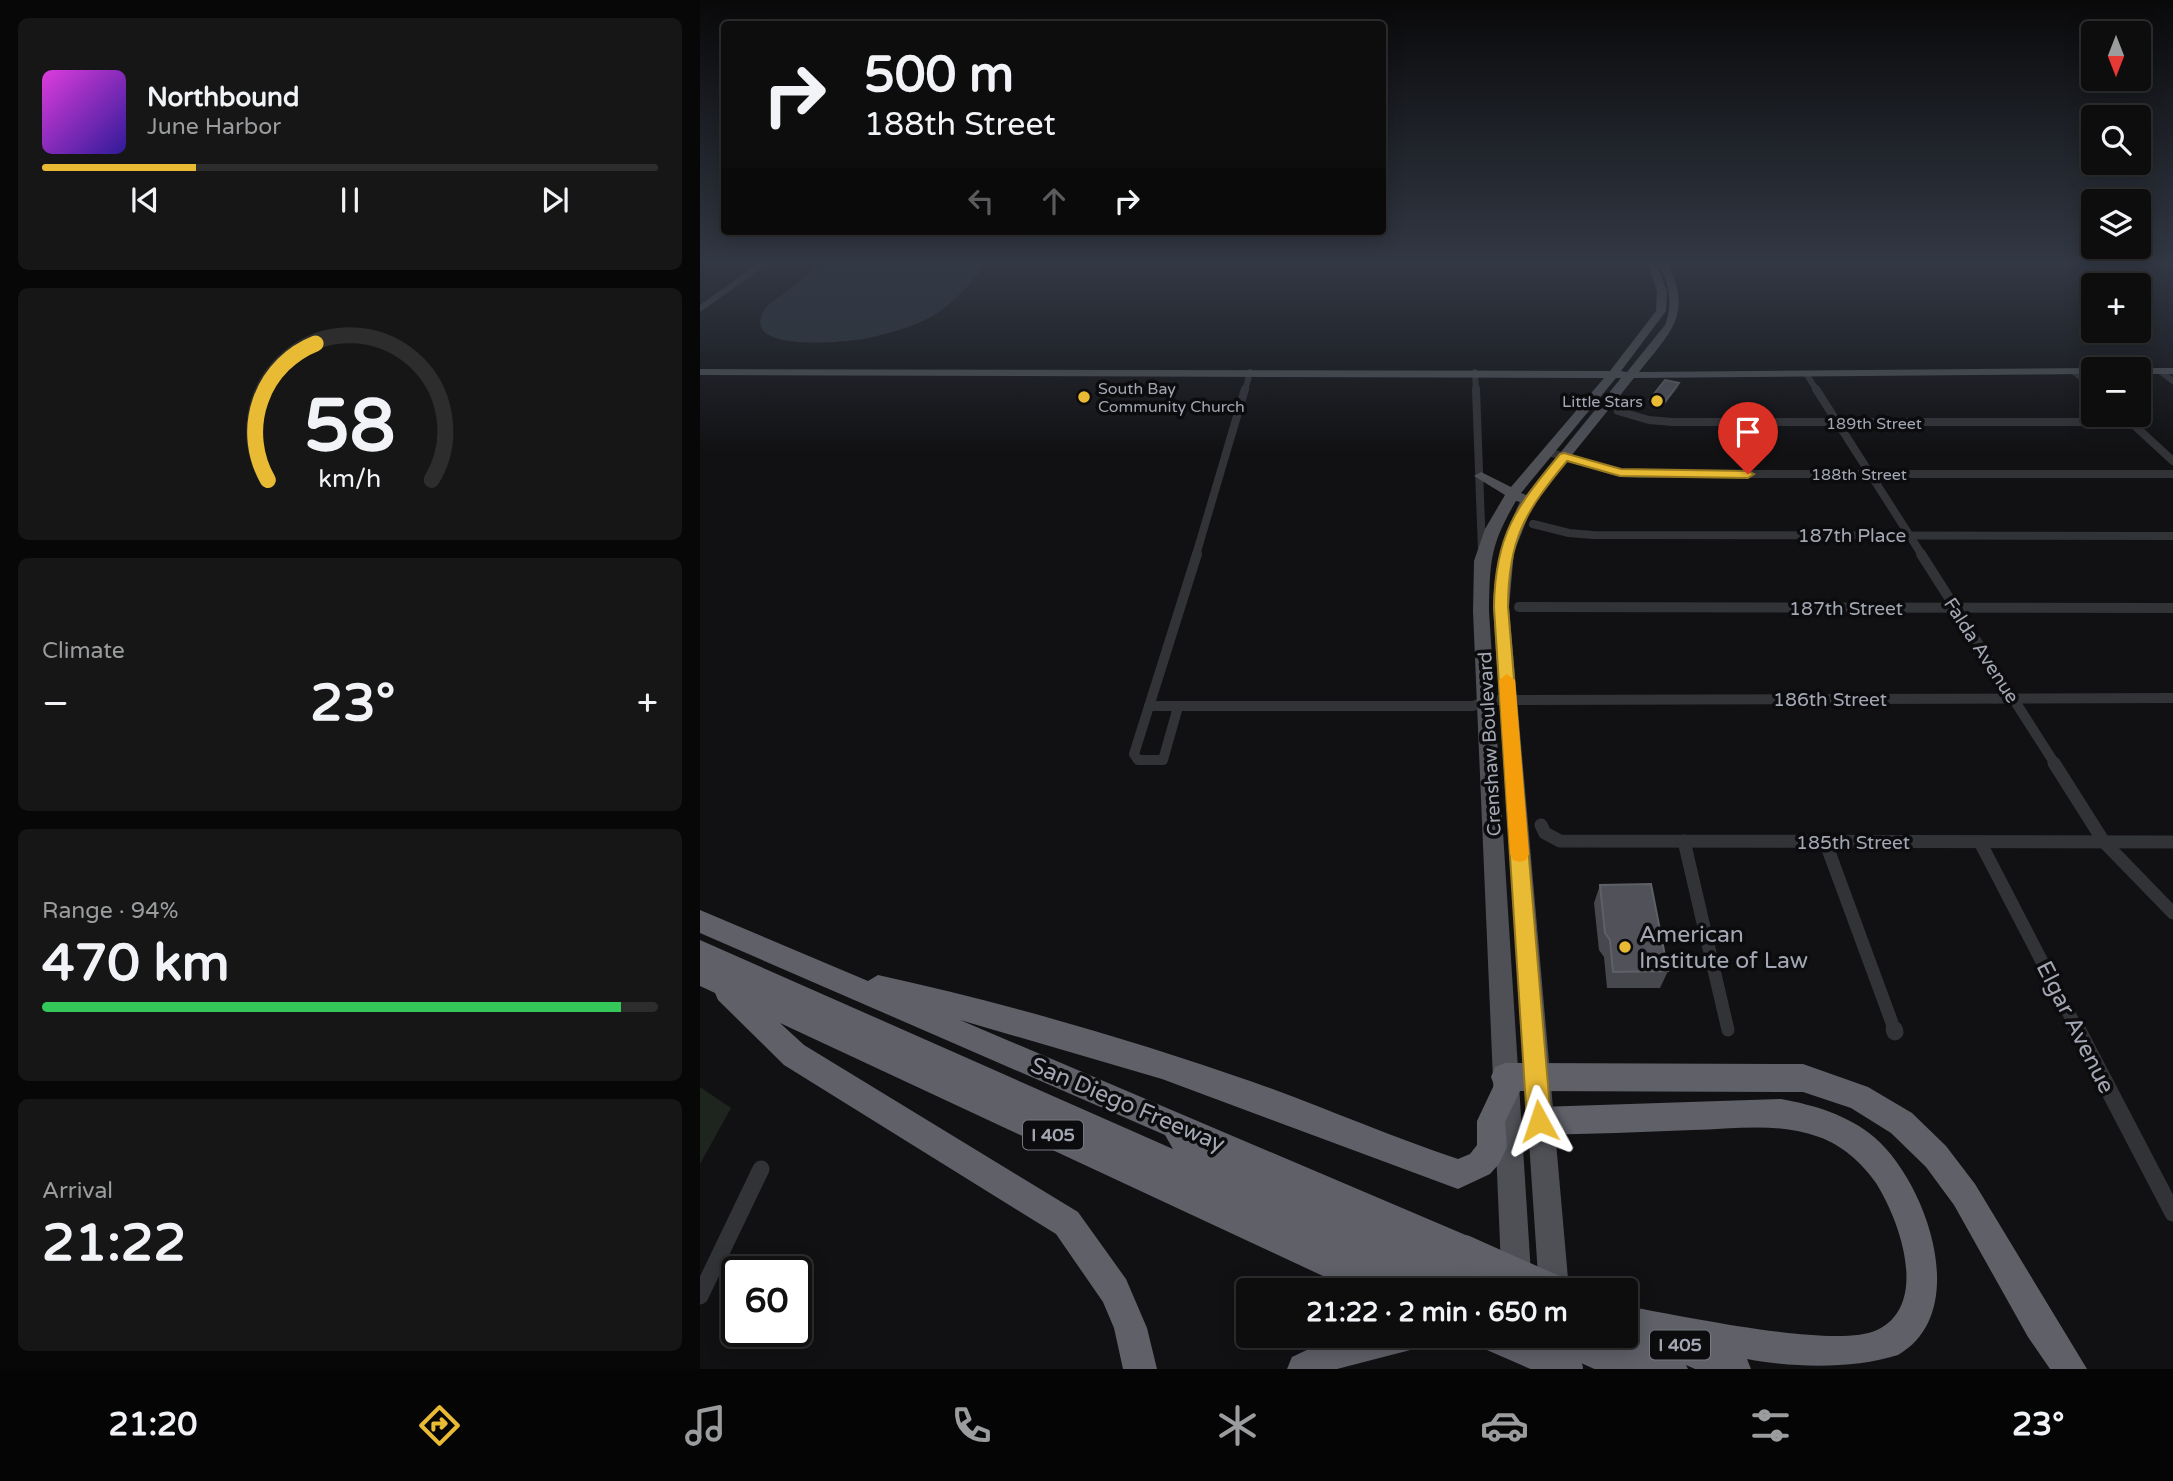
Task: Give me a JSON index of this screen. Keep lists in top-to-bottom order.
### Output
{
  "streets": {
    "highway": ["San Diego Freeway", "I 405"],
    "main road": ["Crenshaw Boulevard"],
    "street": [
      "189th Street",
      "188th Street",
      "187th Place",
      "187th Street",
      "Falda Avenue",
      "186th Street",
      "185th Street",
      "Elgar Avenue"
    ]
  },
  "crossings": [
    ["189th Street", "Falda Avenue"],
    ["188th Street", "Falda Avenue"],
    ["188th Street", "Crenshaw Boulevard"],
    ["187th Place", "Falda Avenue"],
    ["187th Street", "Falda Avenue"],
    ["Falda Avenue", "186th Street"],
    ["Falda Avenue", "185th Street"],
    ["186th Street", "Crenshaw Boulevard"],
    ["185th Street", "Elgar Avenue"]
  ],
  "places": ["South Bay Community Church", "Little Stars", "American Institute of Law"],
  "north": "bottom",
  "page": {
    "map_buttons": ["+", "−"],
    "turn": ["500 m", "188th Street"],
    "song": ["Northbound", "June Harbor"],
    "tile": [
      "Climate",
      ["Range · 94%", "470 km"],
      ["Arrival", "21:22"]
    ],
    "heat": ["−", "23°", "+"],
    "limit": "60",
    "trip": "21:22 · 2 min · 650 m",
    "tabs": ["21:20", "23°"],
    "gauge": ["58", "km/h"]
  }
}
